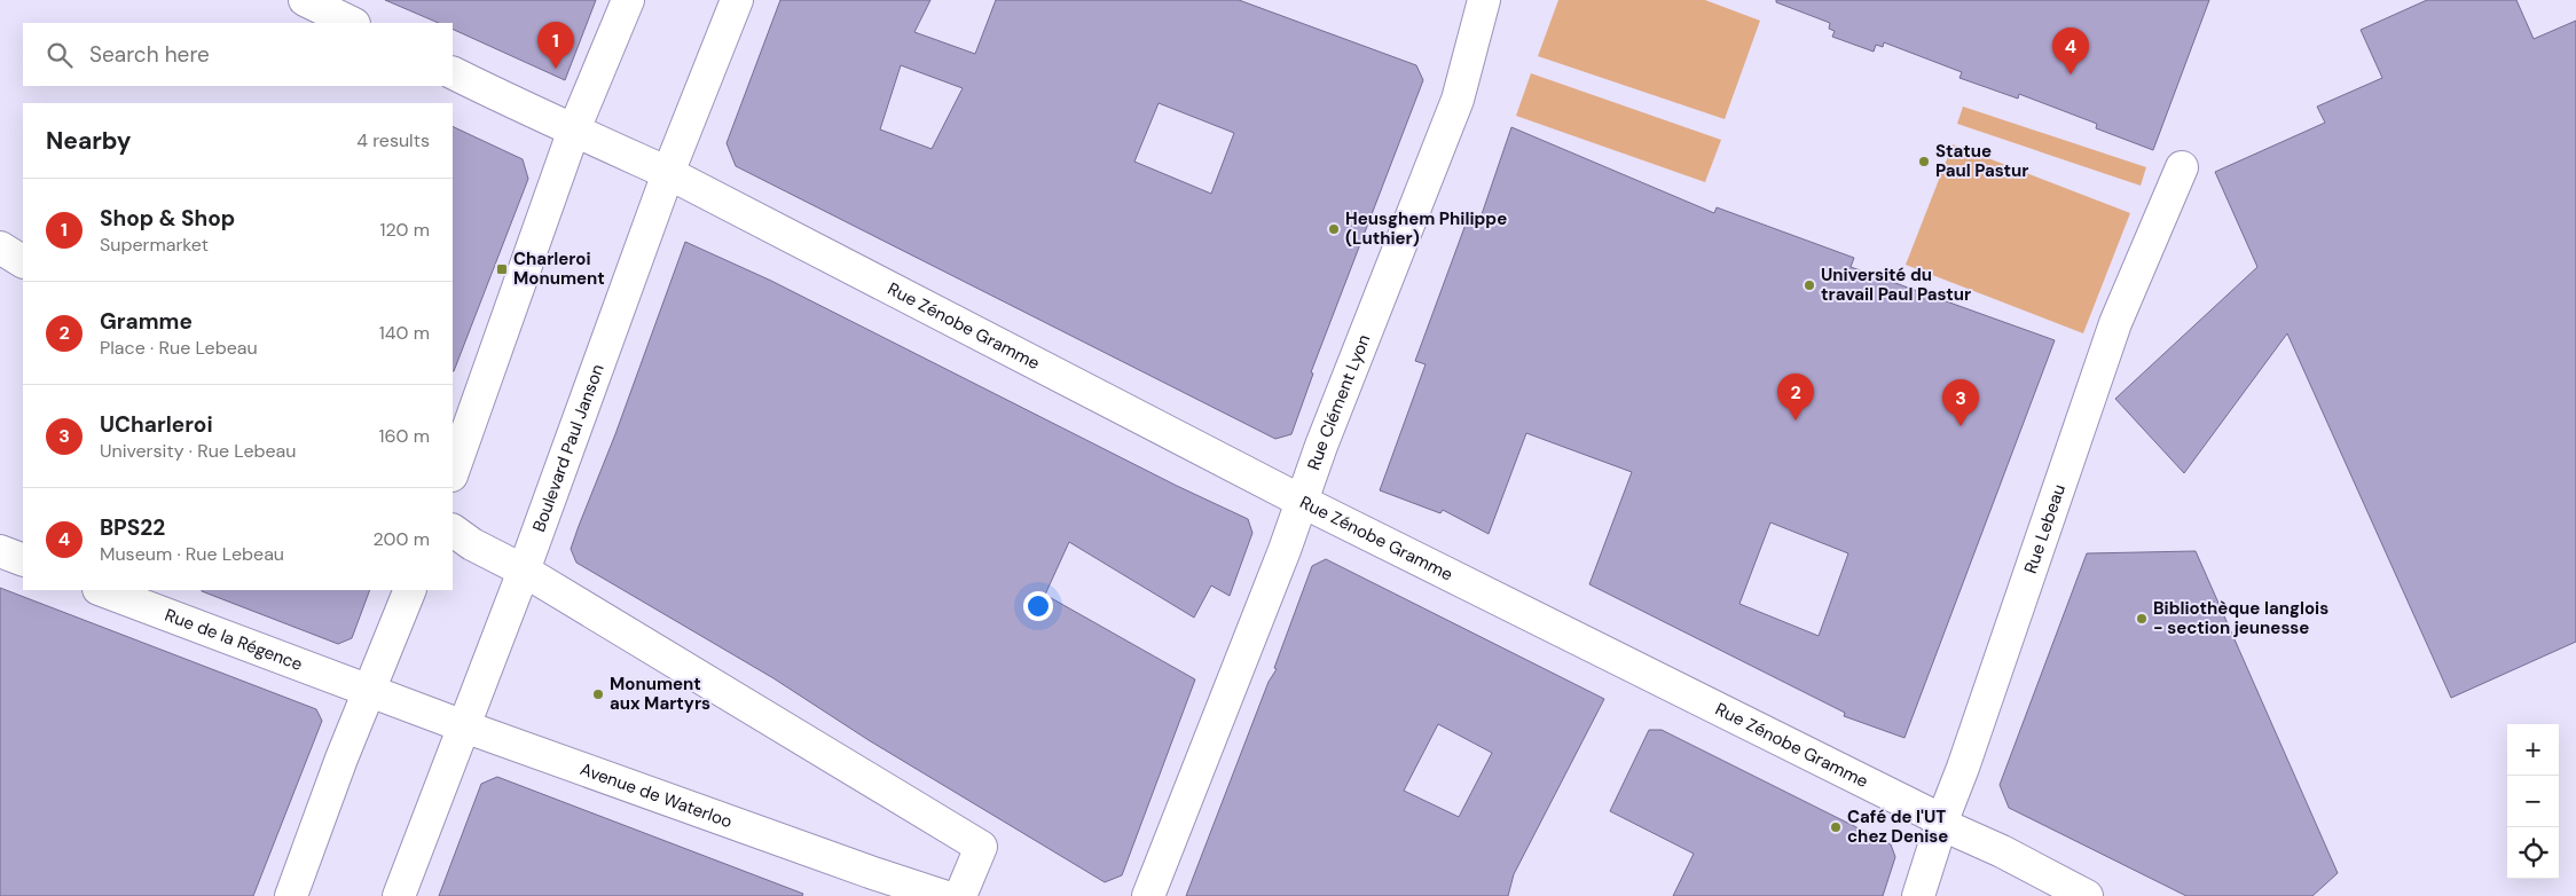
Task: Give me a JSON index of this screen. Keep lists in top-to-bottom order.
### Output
{
  "streets": {
    "street": [
      "Rue Zénobe Gramme",
      "Rue Clément Lyon",
      "Boulevard Paul Janson",
      "Rue Lebeau",
      "Rue de la Régence",
      "Avenue de Waterloo"
    ]
  },
  "crossings": [
    ["Rue Zénobe Gramme", "Rue Clément Lyon"],
    ["Rue Zénobe Gramme", "Boulevard Paul Janson"],
    ["Rue Zénobe Gramme", "Rue Lebeau"],
    ["Boulevard Paul Janson", "Avenue de Waterloo"],
    ["Rue de la Régence", "Avenue de Waterloo"]
  ],
  "places": {
    "other": [
      "Statue Paul Pastur",
      "Heusghem Philippe (Luthier)",
      "Université du travail Paul Pastur",
      "Bibliothèque langlois - section jeunesse",
      "Monument aux Martyrs",
      "Café de l'UT chez Denise"
    ],
    "transit": ["Charleroi Monument"]
  },
  "page": {
    "pins": [
      "1",
      "4",
      "2",
      "3"
    ],
    "search": "Search here",
    "heading": ["Nearby", "4 results"],
    "list": [
      {
        "mark": "1",
        "name": "Shop & Shop",
        "note": "Supermarket",
        "value": "120 m"
      },
      {
        "mark": "2",
        "name": "Gramme",
        "note": "Place · Rue Lebeau",
        "value": "140 m"
      },
      {
        "mark": "3",
        "name": "UCharleroi",
        "note": "University · Rue Lebeau",
        "value": "160 m"
      },
      {
        "mark": "4",
        "name": "BPS22",
        "note": "Museum · Rue Lebeau",
        "value": "200 m"
      }
    ],
    "map_buttons": ["+", "−"]
  }
}
